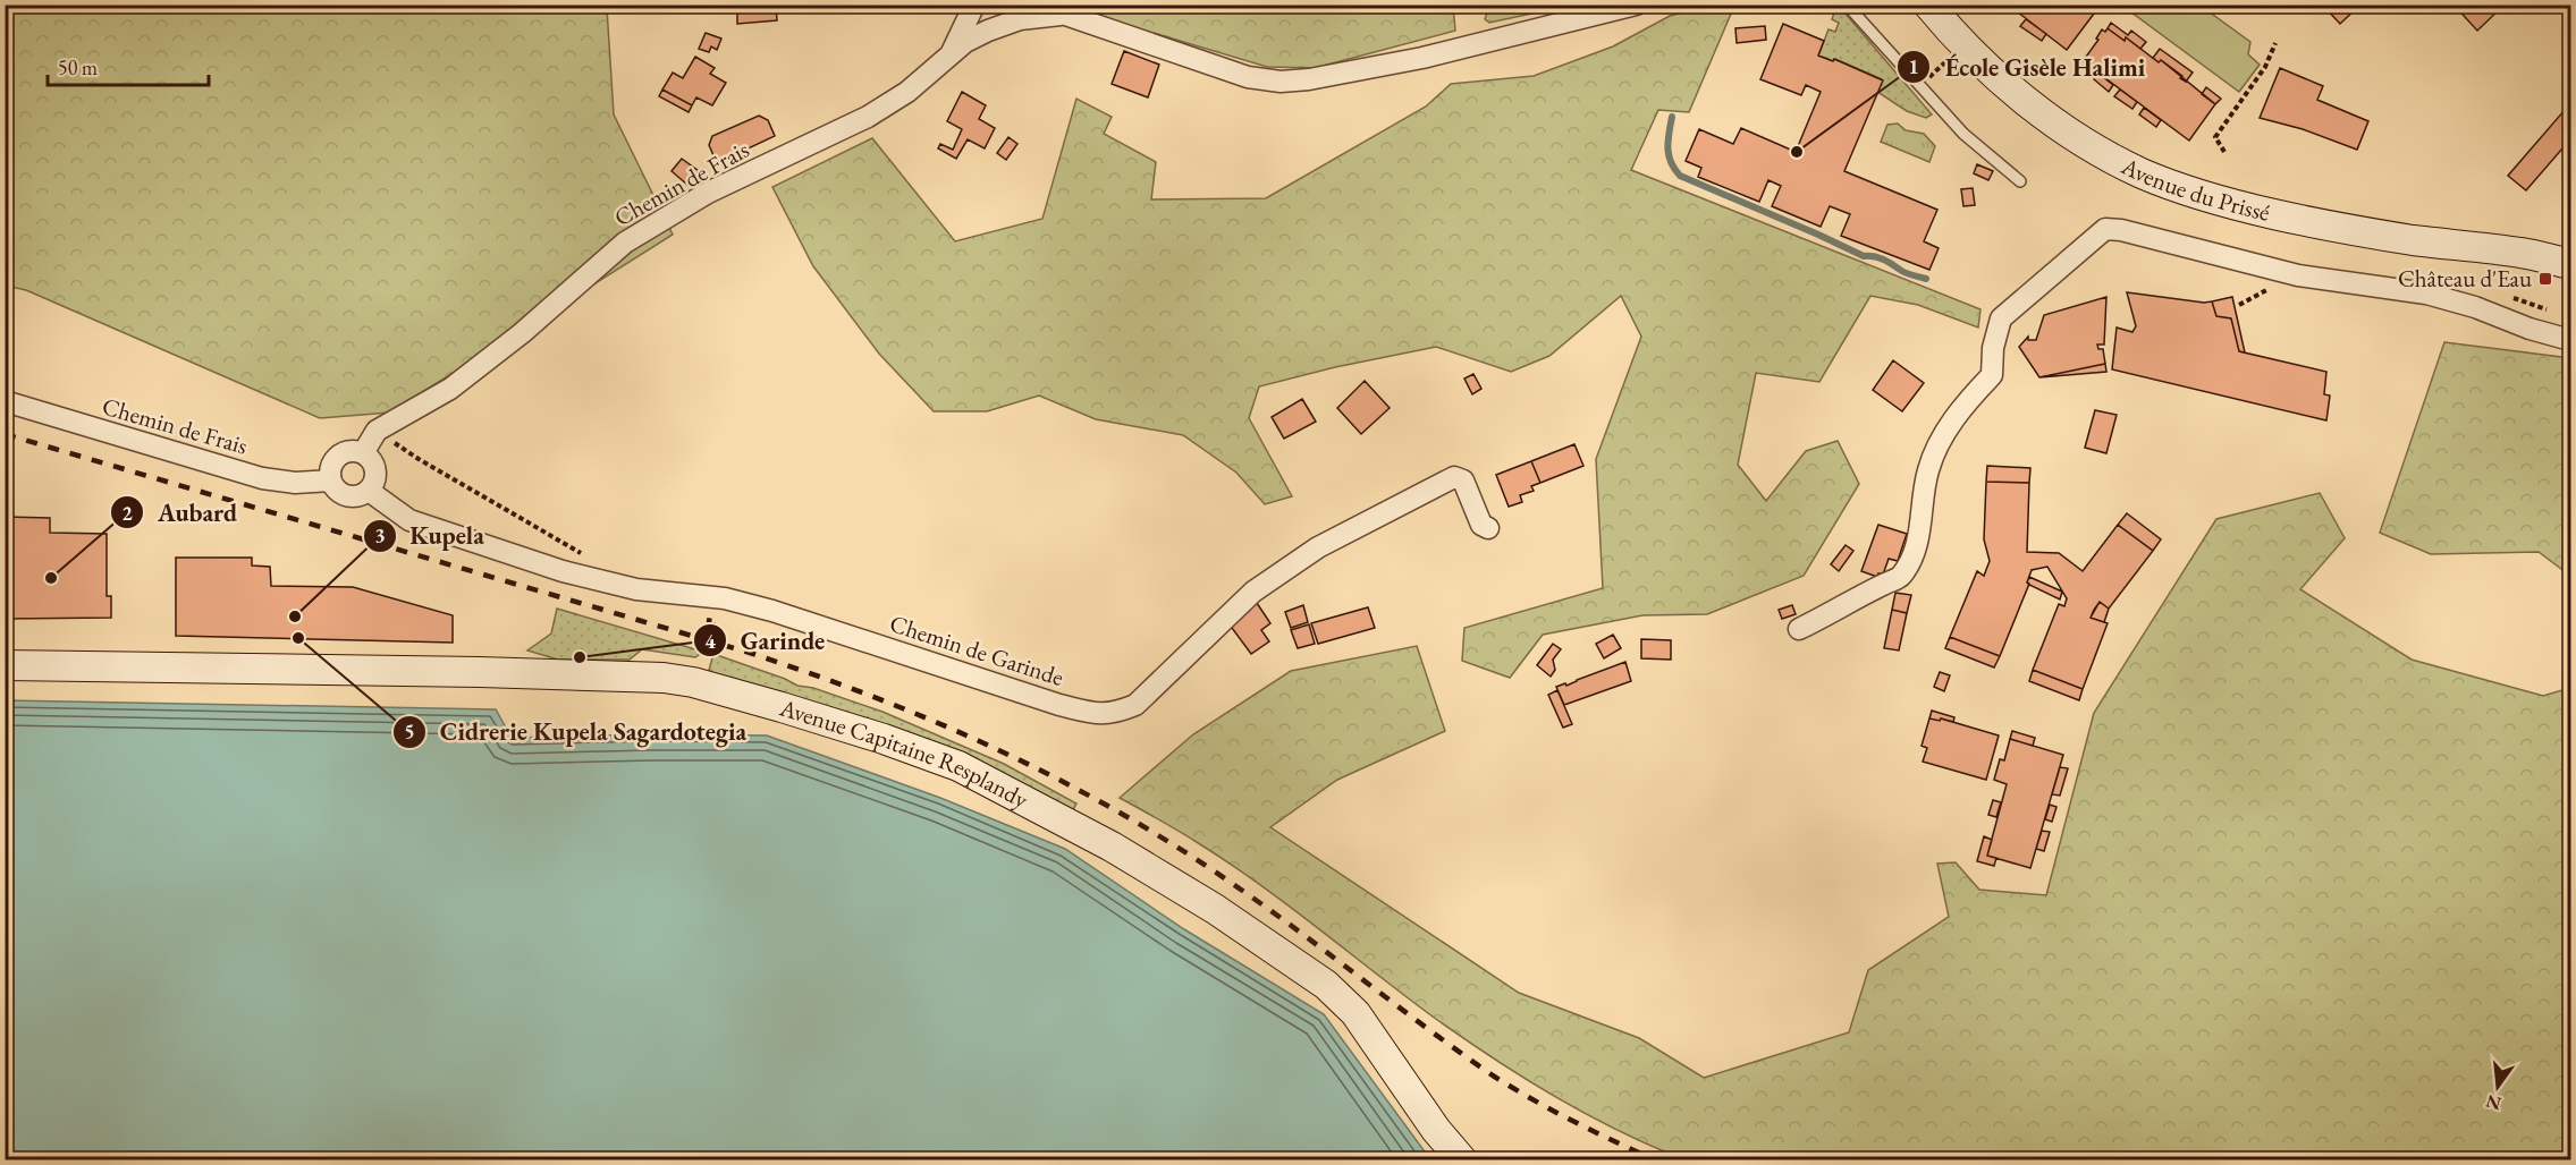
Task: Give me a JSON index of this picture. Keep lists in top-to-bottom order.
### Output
{
  "streets": {
    "main road": ["Avenue du Prissé", "Avenue Capitaine Resplandy"],
    "street": ["Chemin de Frais", "Chemin de Garinde"]
  },
  "crossings": [
    ["Chemin de Frais", "Chemin de Garinde"]
  ],
  "places": {
    "other": [
      "École Gisèle Halimi",
      "Aubard",
      "Kupela",
      "Cidrerie Kupela Sagardotegia",
      "Garinde"
    ],
    "transit": ["Château d'Eau"]
  },
  "scale_bar": "50 m",
  "north": "bottom"
}
